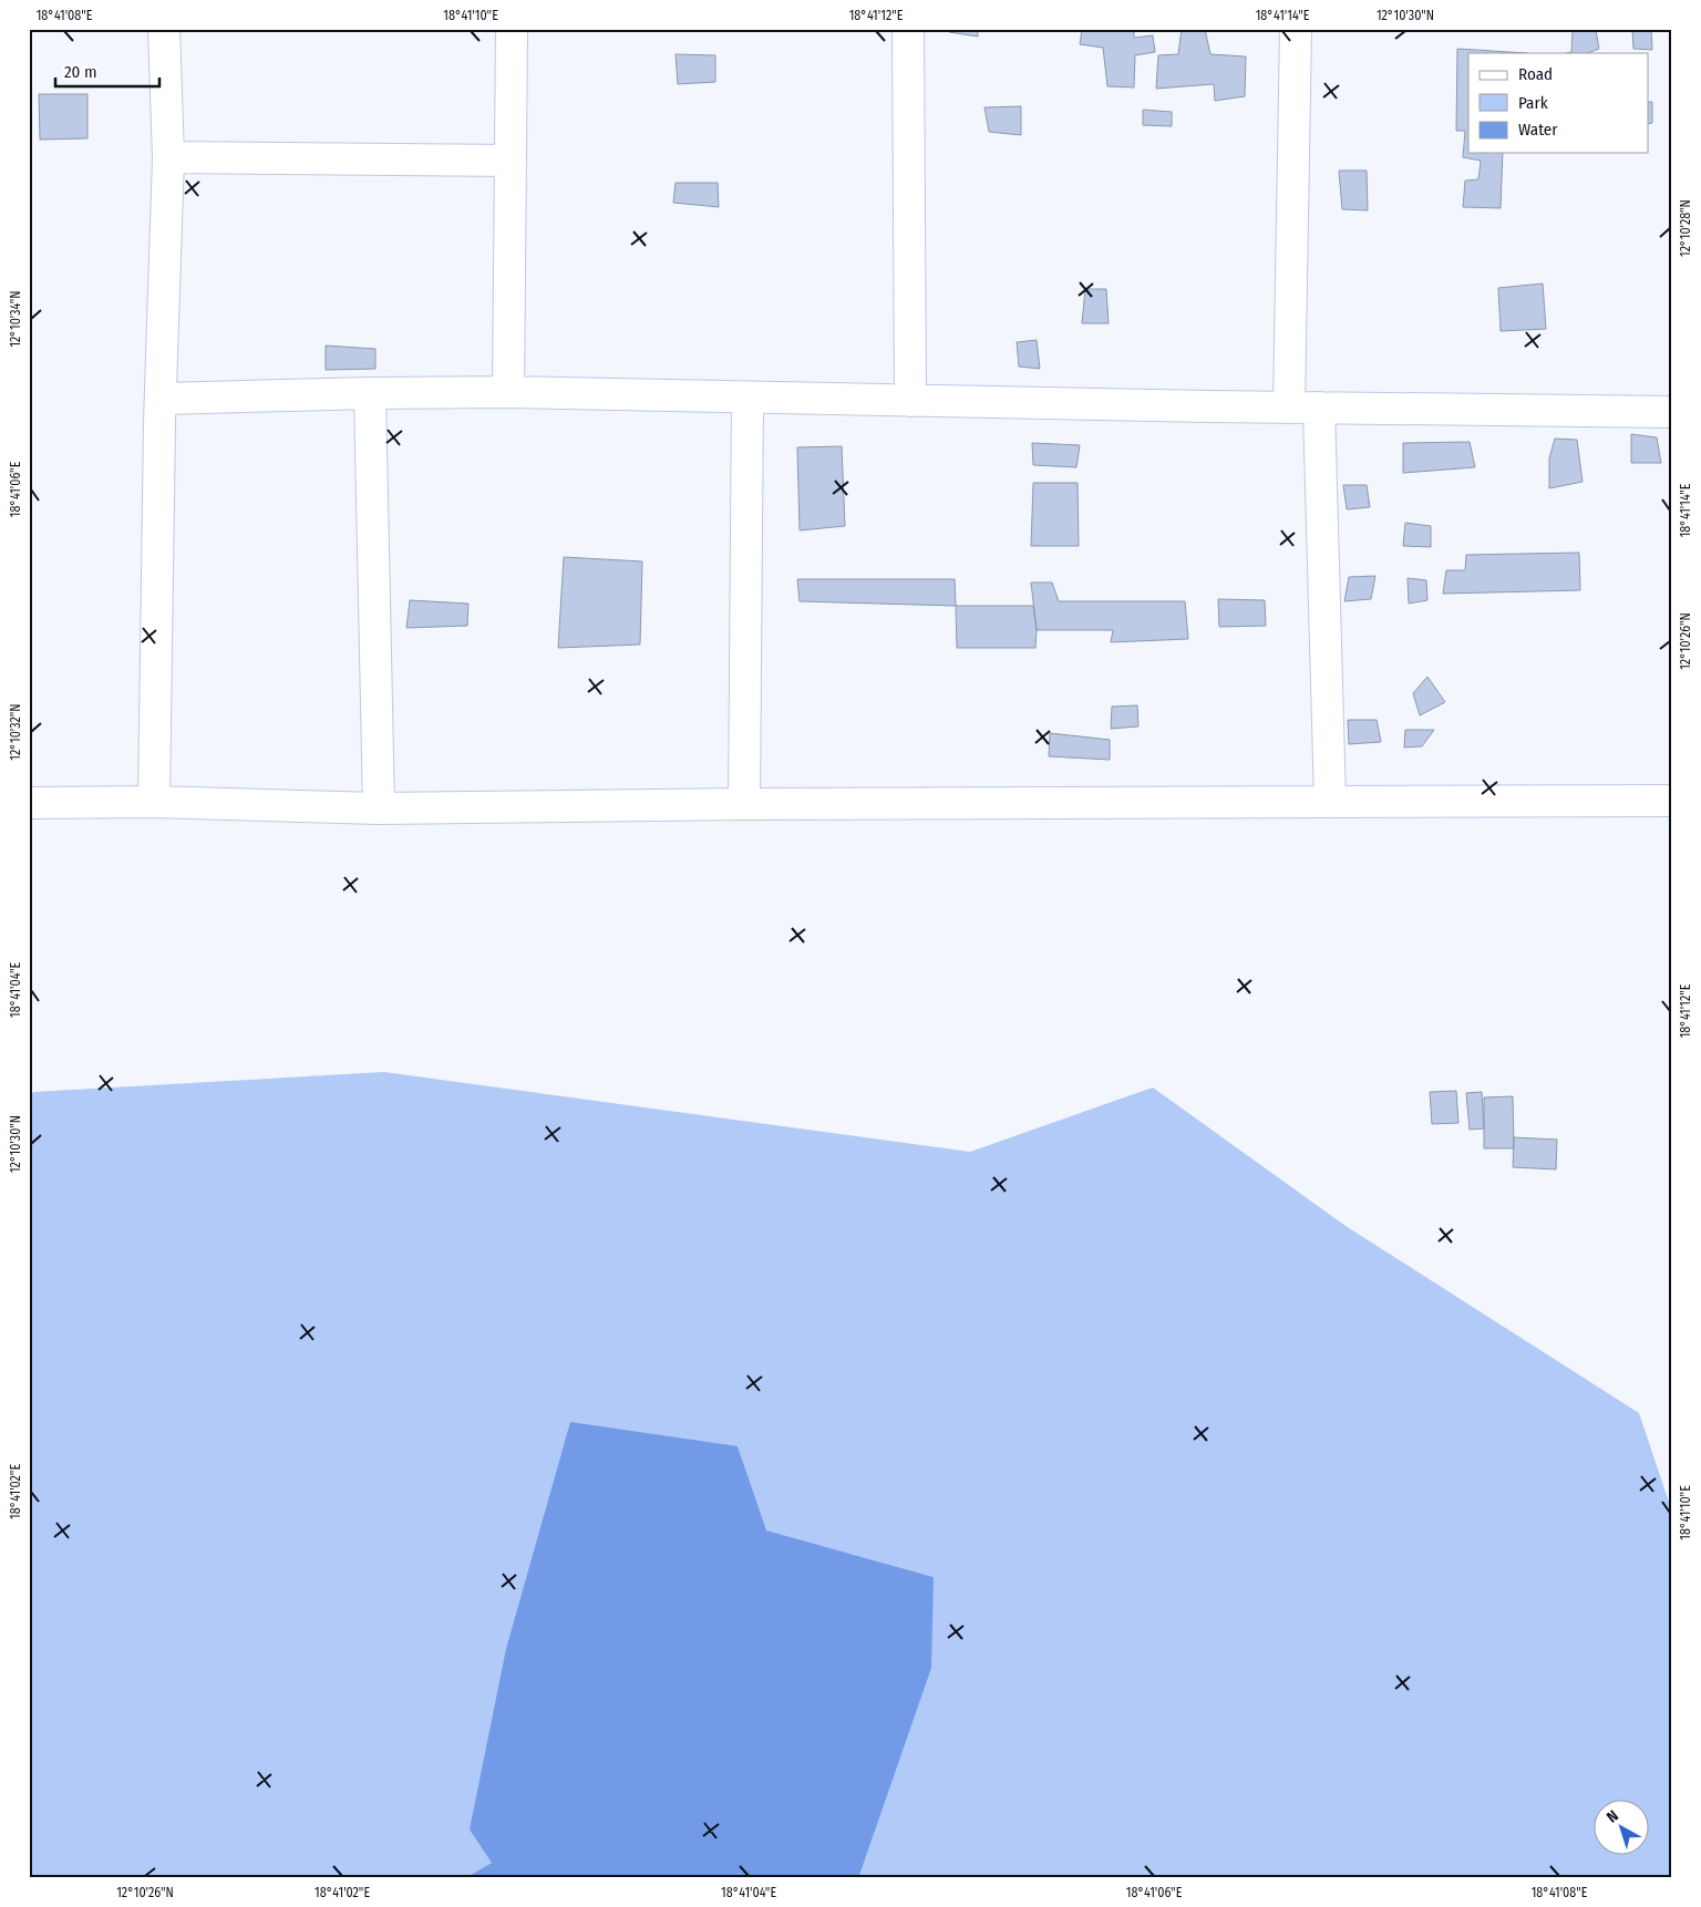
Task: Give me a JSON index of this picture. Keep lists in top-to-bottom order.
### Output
{
  "legend": ["Road", "Park", "Water"],
  "scale_bar": "20 m",
  "north": "top left",
  "coordinates": [
    "18°41'08\"E",
    "18°41'10\"E",
    "18°41'12\"E",
    "18°41'14\"E",
    "12°10'30\"N",
    "12°10'28\"N",
    "12°10'34\"N",
    "18°41'06\"E",
    "12°10'26\"N",
    "12°10'32\"N",
    "18°41'04\"E",
    "18°41'02\"E"
  ]
}
